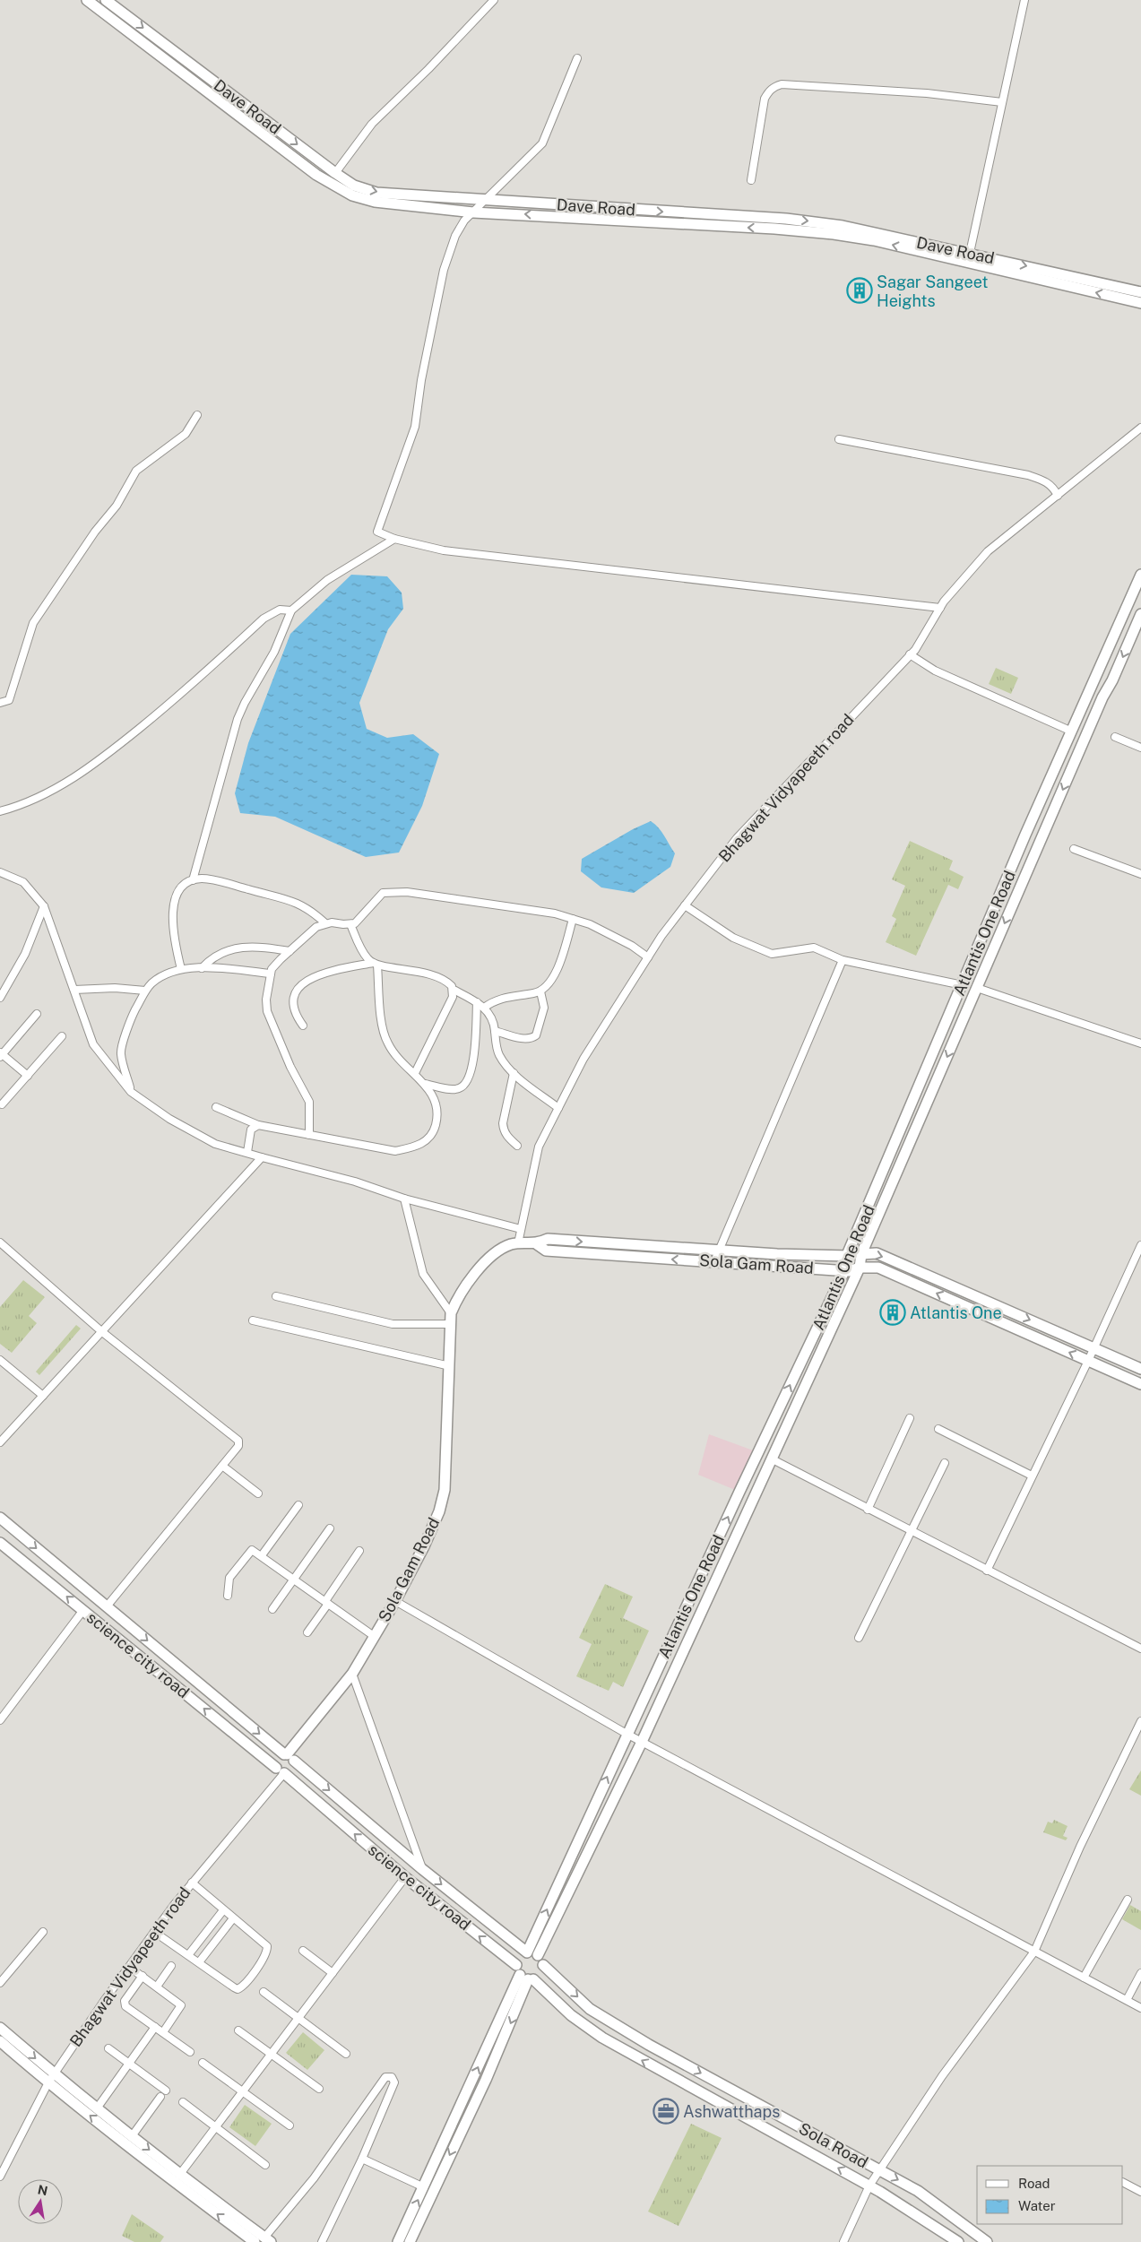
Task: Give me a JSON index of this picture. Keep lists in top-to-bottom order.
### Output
{
  "streets": {
    "street": [
      "Dave Road",
      "Bhagwat Vidyapeeth road",
      "Atlantis One Road",
      "Sola Gam Road",
      "science city road",
      "Sola Road"
    ]
  },
  "crossings": [
    ["Bhagwat Vidyapeeth road", "Sola Gam Road"],
    ["Bhagwat Vidyapeeth road", "science city road"],
    ["Atlantis One Road", "Sola Gam Road"],
    ["Atlantis One Road", "science city road"],
    ["Atlantis One Road", "Sola Road"],
    ["science city road", "Sola Road"]
  ],
  "places": {
    "building": ["Sagar Sangeet Heights", "Atlantis One"],
    "office": ["Ashwatthaps"]
  },
  "legend": ["Road", "Water"],
  "north": "top"
}
